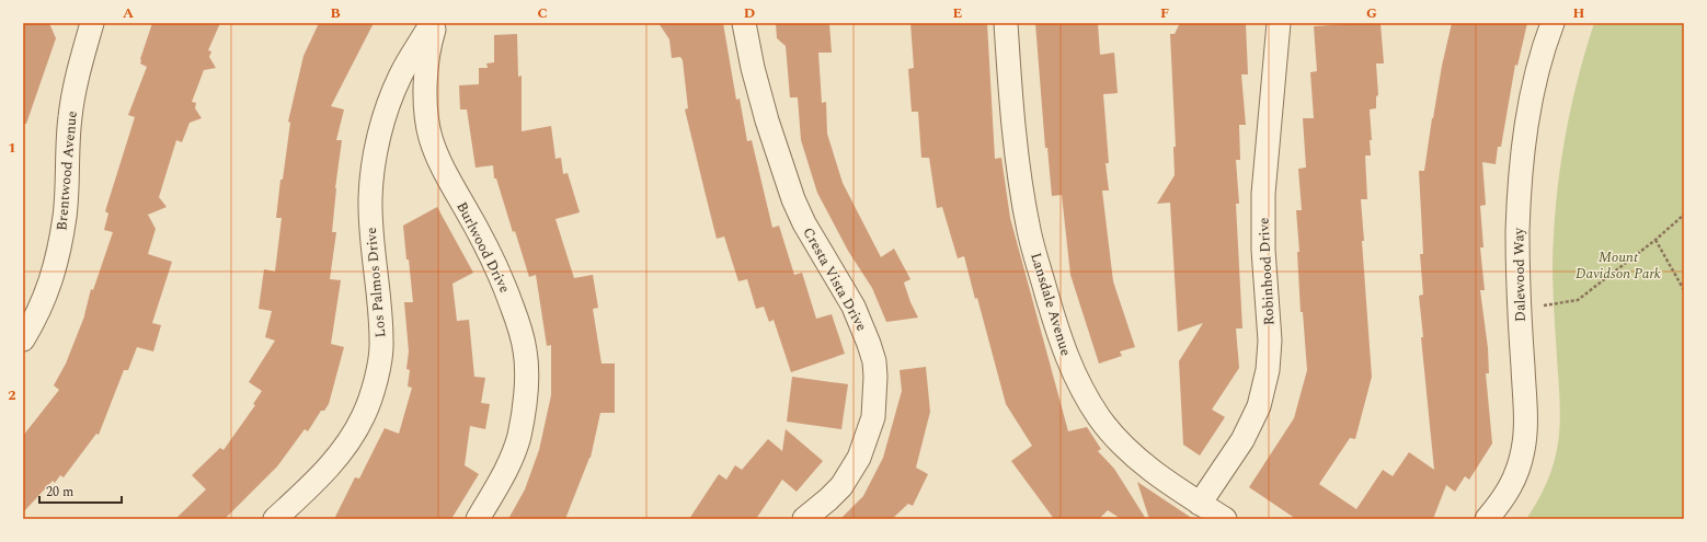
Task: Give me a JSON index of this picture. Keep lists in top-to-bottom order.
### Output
{
  "streets": {
    "street": [
      "Brentwood Avenue",
      "Burlwood Drive",
      "Robinhood Drive",
      "Dalewood Way",
      "Cresta Vista Drive",
      "Los Palmos Drive",
      "Lansdale Avenue"
    ]
  },
  "crossings": [
    ["Robinhood Drive", "Lansdale Avenue"]
  ],
  "parks": ["Mount Davidson Park"],
  "scale_bar": "20 m",
  "grid": {
    "columns": [
      "A",
      "B",
      "C",
      "D",
      "E",
      "F",
      "G",
      "H"
    ],
    "rows": ["1", "2"]
  }
}
